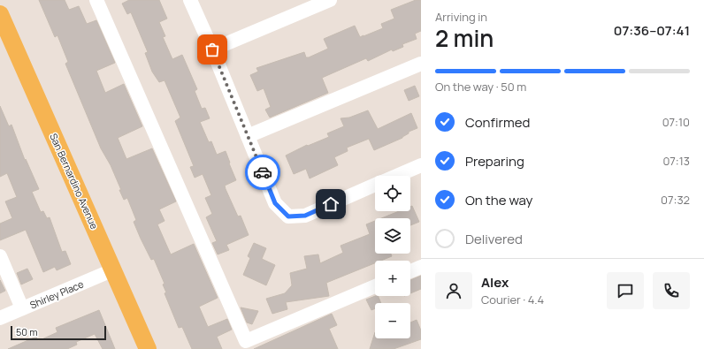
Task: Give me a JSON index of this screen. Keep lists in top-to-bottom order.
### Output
{
  "streets": {
    "main road": ["San Bernardino Avenue"],
    "street": ["Shirley Place"]
  },
  "crossings": [
    ["San Bernardino Avenue", "Shirley Place"]
  ],
  "scale_bar": "50 m",
  "page": {
    "heading": ["2 min", "Arriving in", "07:36–07:41"],
    "panel": ["Alex", "Courier · 4.4"],
    "bar": "On the way · 50 m",
    "list": [
      ["Confirmed", "07:10"],
      ["Preparing", "07:13"],
      ["On the way", "07:32"],
      "Delivered"
    ],
    "map_buttons": ["+", "−"],
    "scale": "50 m"
  }
}
